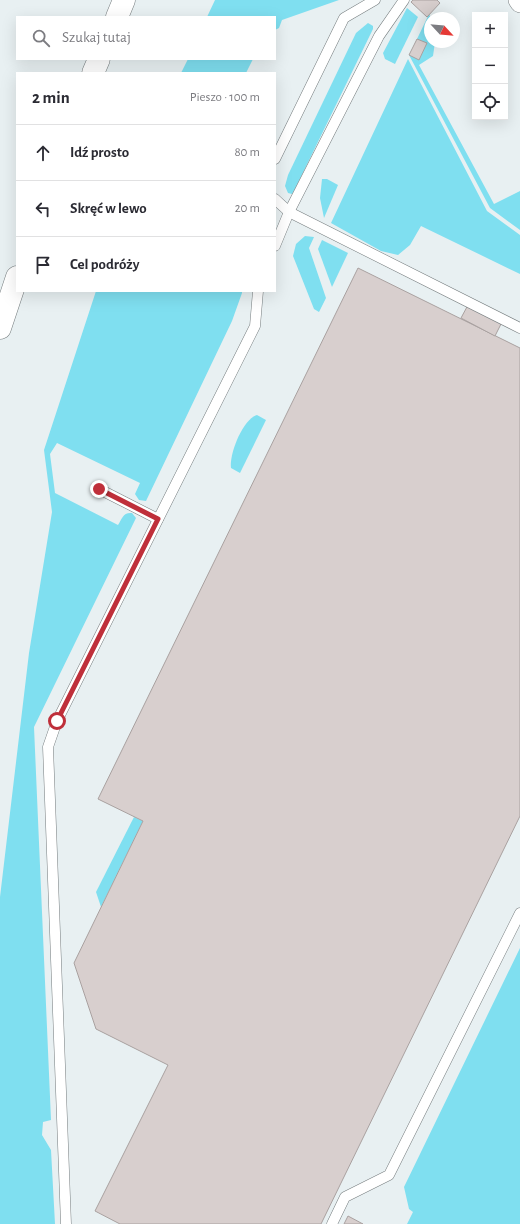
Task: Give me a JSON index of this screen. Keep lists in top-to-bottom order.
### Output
{
  "north": "bottom right",
  "page": {
    "map_buttons": ["+", "−"],
    "search": "Szukaj tutaj",
    "heading": ["2 min", "Pieszo · 100 m"],
    "list": [
      ["Idź prosto", "80 m"],
      ["Skręć w lewo", "20 m"],
      "Cel podróży"
    ]
  }
}
